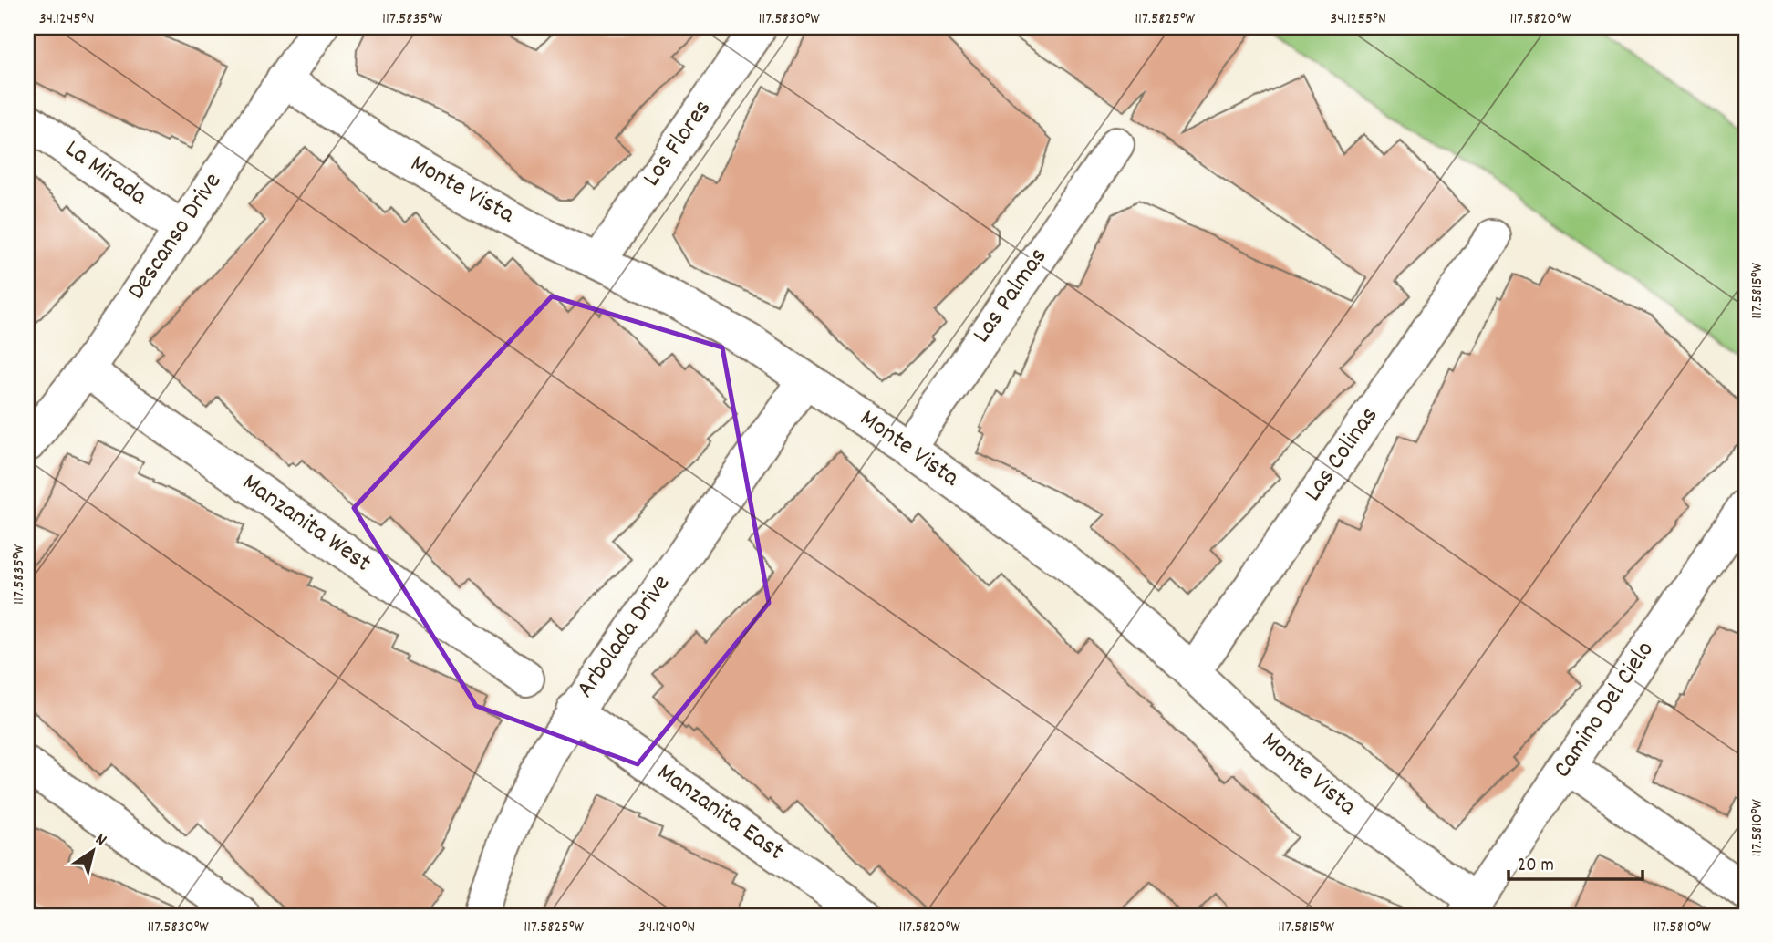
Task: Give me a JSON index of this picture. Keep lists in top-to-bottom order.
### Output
{
  "streets": {
    "street": [
      "Los Flores",
      "La Mirada",
      "Monte Vista",
      "Descanso Drive",
      "Las Palmas",
      "Las Colinas",
      "Manzanita West",
      "Arbolada Drive",
      "Camino Del Cielo",
      "Manzanita East"
    ]
  },
  "crossings": [
    ["Los Flores", "Monte Vista"],
    ["La Mirada", "Descanso Drive"],
    ["Monte Vista", "Descanso Drive"],
    ["Monte Vista", "Las Palmas"],
    ["Monte Vista", "Las Colinas"],
    ["Monte Vista", "Arbolada Drive"],
    ["Monte Vista", "Camino Del Cielo"],
    ["Descanso Drive", "Manzanita West"],
    ["Arbolada Drive", "Manzanita East"]
  ],
  "scale_bar": "20 m",
  "north": "top right",
  "coordinates": [
    "34.1245°N",
    "117.5835°W",
    "117.5830°W",
    "117.5825°W",
    "34.1255°N",
    "117.5820°W",
    "117.5815°W",
    "117.5810°W",
    "34.1240°N"
  ]
}
